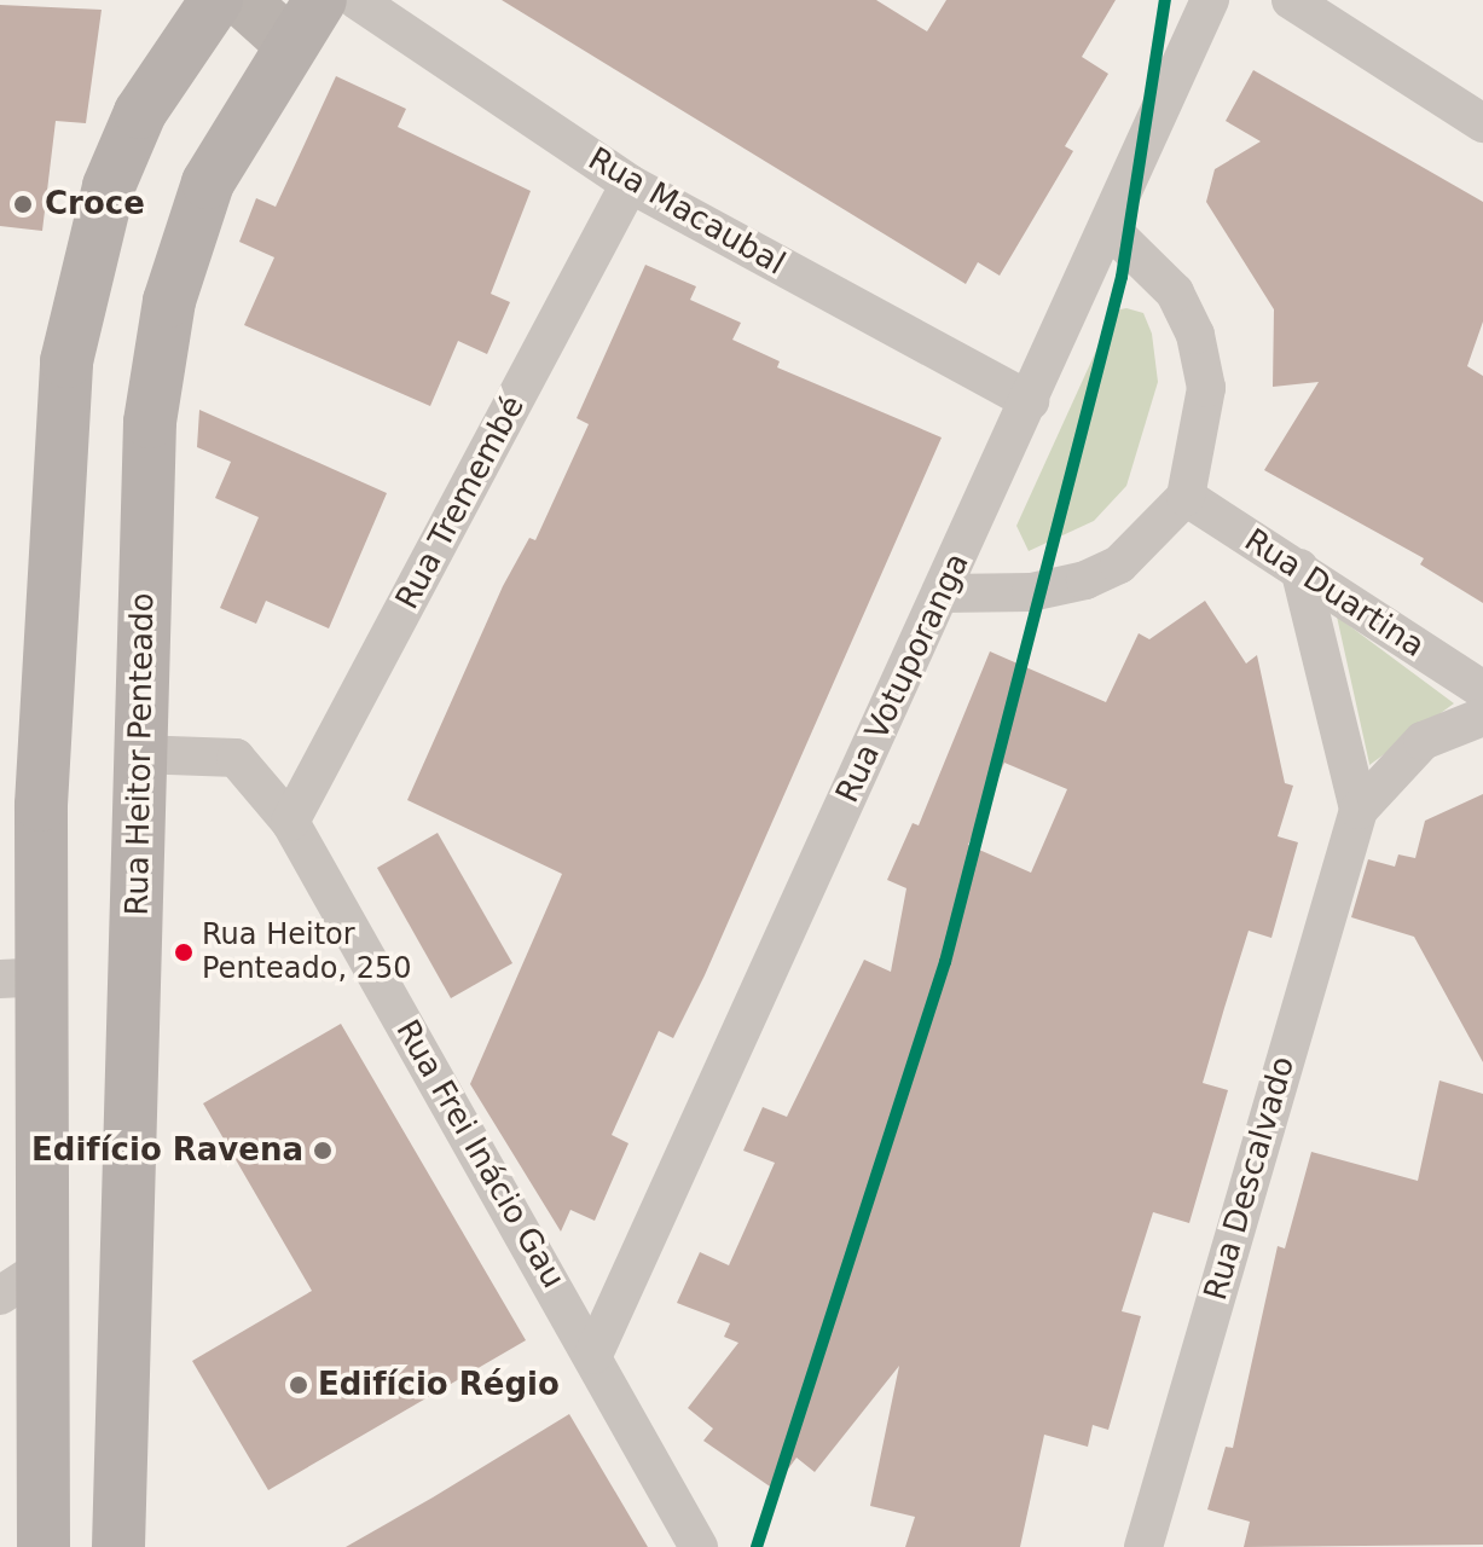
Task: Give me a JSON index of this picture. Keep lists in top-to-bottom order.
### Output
{
  "streets": {
    "main road": ["Rua Heitor Penteado"],
    "street": [
      "Rua Macaubal",
      "Rua Tremembé",
      "Rua Duartina",
      "Rua Votuporanga",
      "Rua Frei Inácio Gau",
      "Rua Descalvado"
    ]
  },
  "crossings": [
    ["Rua Macaubal", "Rua Tremembé"],
    ["Rua Macaubal", "Rua Votuporanga"],
    ["Rua Tremembé", "Rua Frei Inácio Gau"],
    ["Rua Votuporanga", "Rua Frei Inácio Gau"],
    ["Rua Heitor Penteado", "Rua Frei Inácio Gau"]
  ],
  "places": [
    "Croce",
    "Rua Heitor Penteado, 250",
    "Edifício Ravena",
    "Edifício Régio"
  ]
}
